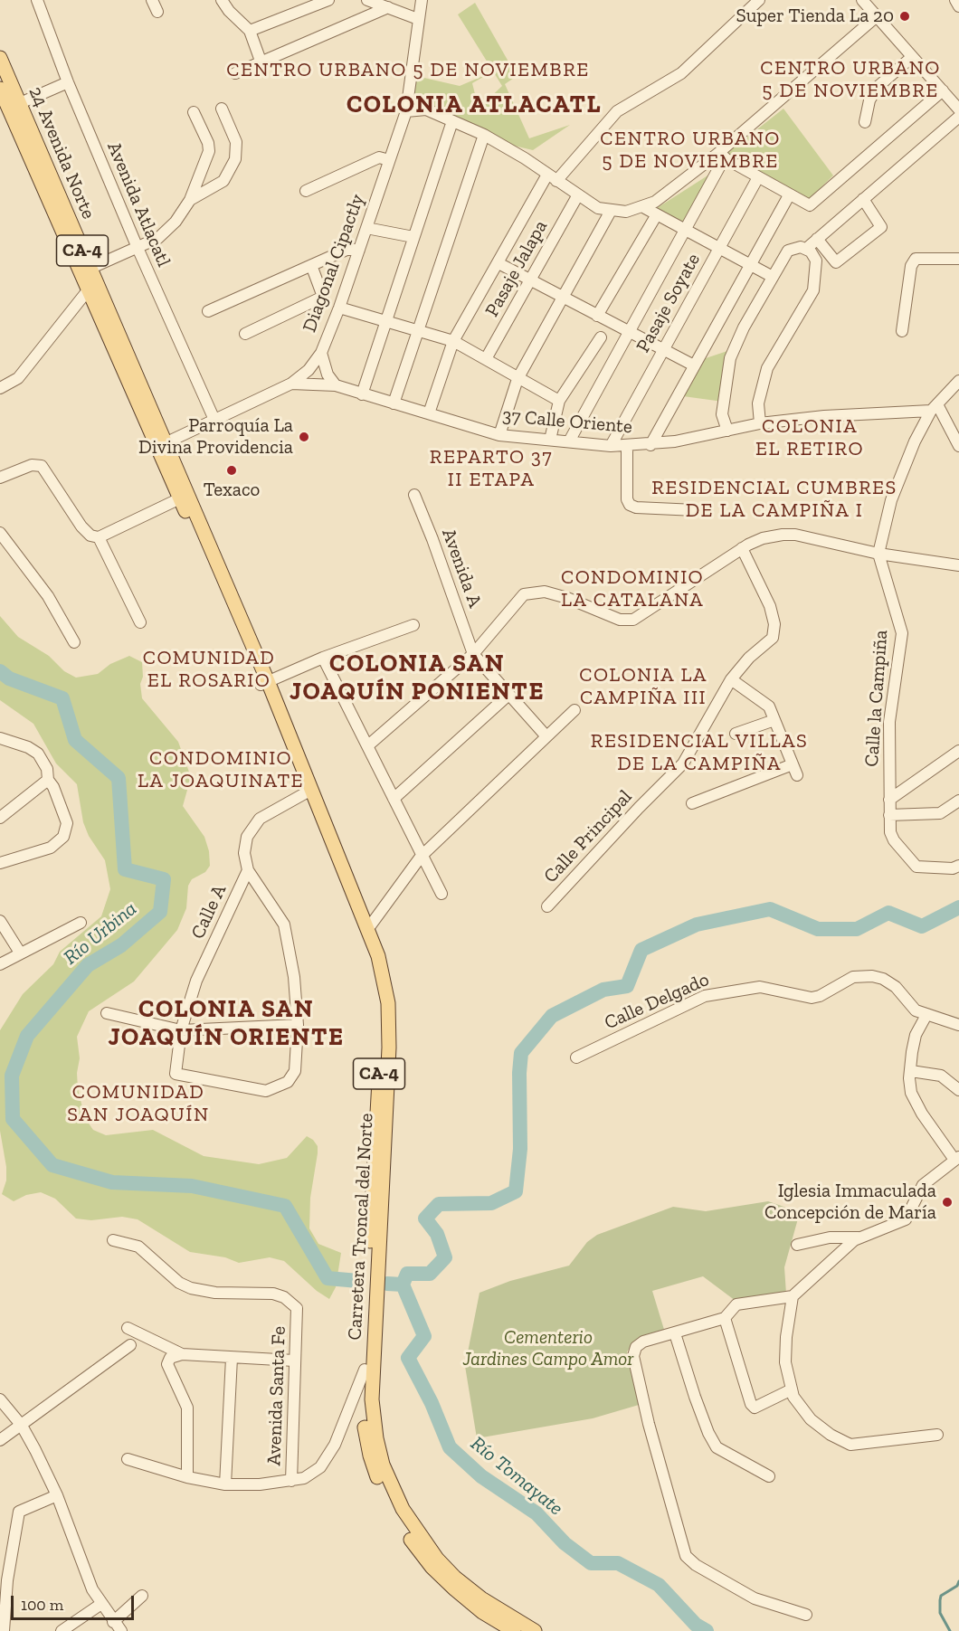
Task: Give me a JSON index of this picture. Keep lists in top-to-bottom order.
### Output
{
  "streets": {
    "main road": ["24 Avenida Norte", "CA-4", "Carretera Troncal del Norte"],
    "street": [
      "Avenida Atlacatl",
      "Diagonal Cipactly",
      "Pasaje Jalapa",
      "Pasaje Soyate",
      "37 Calle Oriente",
      "Avenida A",
      "Calle la Campiña",
      "Calle Principal",
      "Calle A",
      "Calle Delgado",
      "Avenida Santa Fe"
    ]
  },
  "crossings": [
    ["24 Avenida Norte", "Diagonal Cipactly"],
    ["24 Avenida Norte", "Carretera Troncal del Norte"],
    ["Avenida Atlacatl", "Diagonal Cipactly"],
    ["Diagonal Cipactly", "37 Calle Oriente"],
    ["Diagonal Cipactly", "Carretera Troncal del Norte"],
    ["Pasaje Soyate", "37 Calle Oriente"],
    ["Calle A", "Carretera Troncal del Norte"]
  ],
  "districts": [
    "CENTRO URBANO 5 DE NOVIEMBRE",
    "CENTRO URBANO 5 DE NOVIEMBRE",
    "COLONIA ATLACATL",
    "CENTRO URBANO 5 DE NOVIEMBRE",
    "COLONIA EL RETIRO",
    "REPARTO 37 II ETAPA",
    "RESIDENCIAL CUMBRES DE LA CAMPIÑA I",
    "CONDOMINIO LA CATALANA",
    "COMUNIDAD EL ROSARIO",
    "COLONIA SAN JOAQUÍN PONIENTE",
    "COLONIA LA CAMPIÑA III",
    "RESIDENCIAL VILLAS DE LA CAMPIÑA",
    "CONDOMINIO LA JOAQUINATE",
    "COLONIA SAN JOAQUÍN ORIENTE",
    "COMUNIDAD SAN JOAQUÍN"
  ],
  "water": ["Río Urbina", "Río Tomayate"],
  "parks": ["Cementerio Jardines Campo Amor"],
  "places": [
    "Super Tienda La 20",
    "Parroquía La Divina Providencia",
    "Texaco",
    "Iglesia Immaculada Concepción de María"
  ],
  "scale_bar": "100 m"
}
